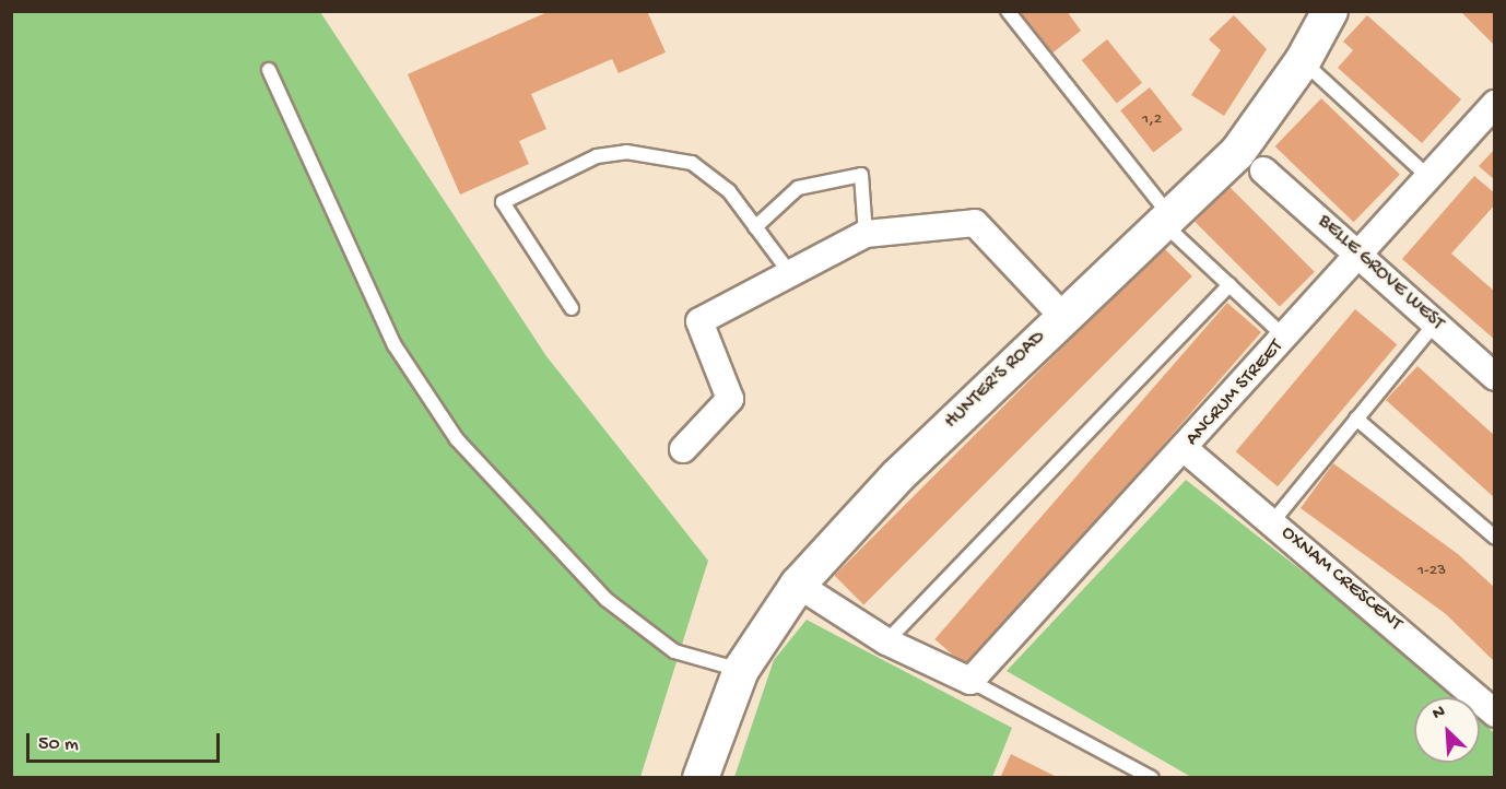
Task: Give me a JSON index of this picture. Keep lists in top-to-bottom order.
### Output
{
  "streets": {
    "street": [
      "BELLE GROVE WEST",
      "HUNTER'S ROAD",
      "ANCRUM STREET",
      "OXNAM CRESCENT"
    ]
  },
  "crossings": [
    ["BELLE GROVE WEST", "ANCRUM STREET"],
    ["ANCRUM STREET", "OXNAM CRESCENT"]
  ],
  "house_numbers": ["1,2", "1-23"],
  "scale_bar": "50 m",
  "north": "top left"
}
